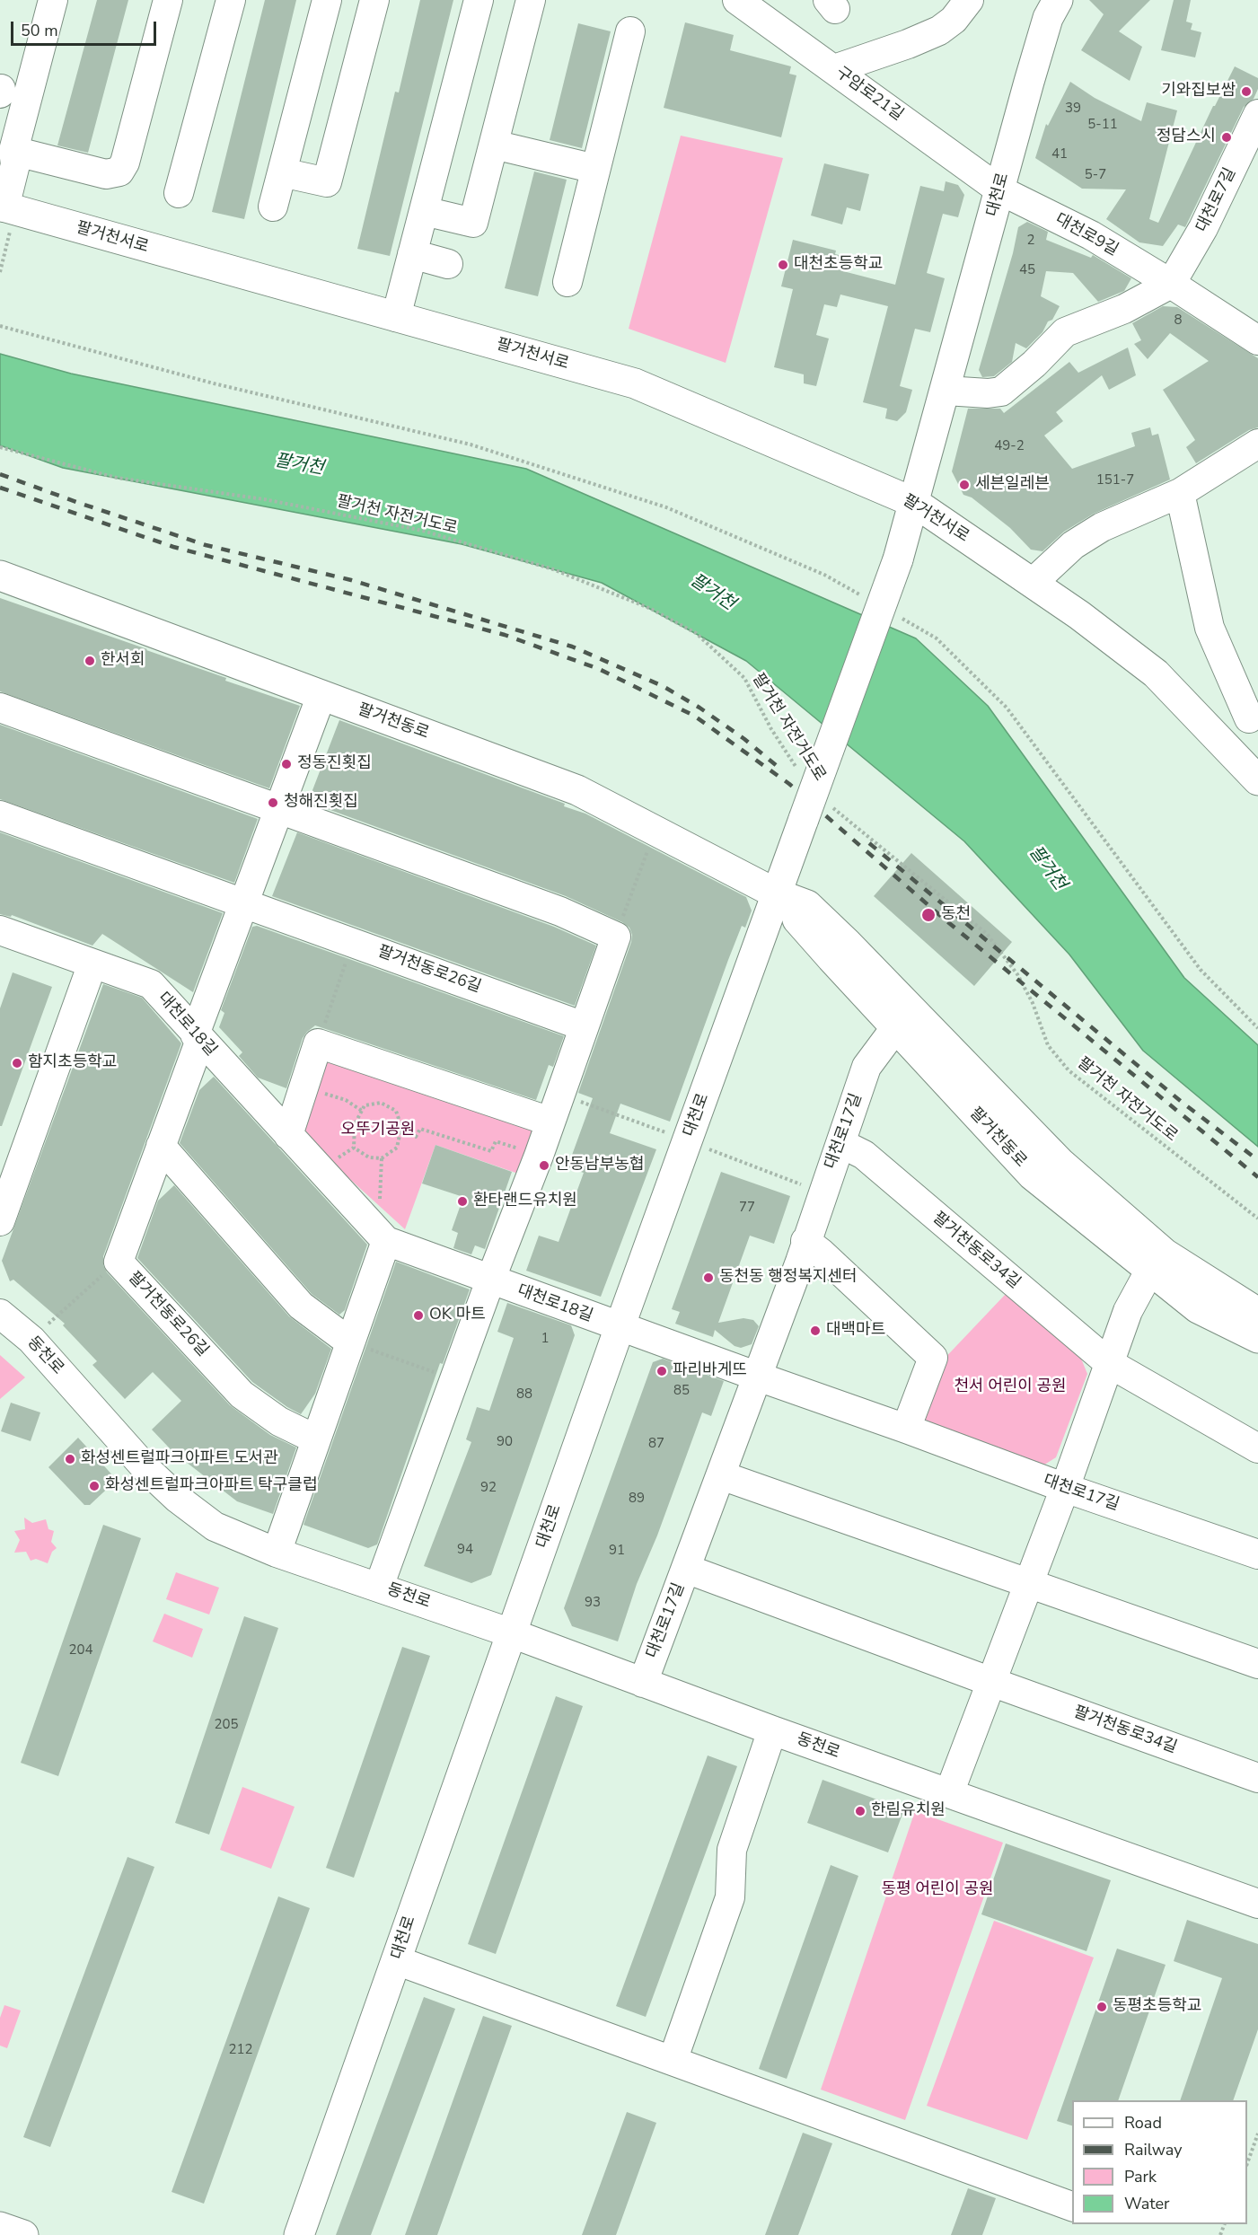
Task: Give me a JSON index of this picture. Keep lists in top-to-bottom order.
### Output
{
  "streets": {
    "main road": ["대천로", "팔거천서로", "팔거천동로"],
    "street": [
      "구암로21길",
      "대천로7길",
      "대천로9길",
      "팔거천동로26길",
      "대천로18길",
      "대천로17길",
      "팔거천동로34길",
      "동천로"
    ],
    "path": ["팔거천 자전거도로"]
  },
  "crossings": [
    ["구암로21길", "대천로"],
    ["구암로21길", "대천로9길"],
    ["대천로", "대천로9길"],
    ["대천로", "팔거천서로"],
    ["대천로", "팔거천 자전거도로"],
    ["대천로", "팔거천동로"],
    ["대천로", "대천로18길"],
    ["대천로", "대천로17길"],
    ["대천로", "동천로"],
    ["대천로7길", "대천로9길"],
    ["팔거천동로", "팔거천동로26길"],
    ["팔거천동로", "대천로17길"],
    ["팔거천동로26길", "대천로18길"],
    ["대천로18길", "대천로17길"],
    ["대천로18길", "동천로"],
    ["대천로17길", "팔거천동로34길"],
    ["대천로17길", "동천로"]
  ],
  "water": ["팔거천"],
  "parks": ["오뚜기공원", "천서 어린이 공원", "동평 어린이 공원"],
  "places": [
    "기와집보쌈",
    "정담스시",
    "대천초등학교",
    "세븐일레븐",
    "한서회",
    "정동진횟집",
    "청해진횟집",
    "동천",
    "함지초등학교",
    "안동남부농협",
    "환타랜드유치원",
    "동천동 행정복지센터",
    "OK 마트",
    "대백마트",
    "파리바게뜨",
    "화성센트럴파크아파트 도서관",
    "화성센트럴파크아파트 탁구클럽",
    "한림유치원",
    "동평초등학교"
  ],
  "house_numbers": [
    "39",
    "5-11",
    "41",
    "5-7",
    "2",
    "45",
    "8",
    "49-2",
    "151-7",
    "77",
    "1",
    "85",
    "88",
    "90",
    "87",
    "92",
    "89",
    "94",
    "91",
    "93",
    "204",
    "205",
    "212"
  ],
  "legend": [
    "Road",
    "Railway",
    "Park",
    "Water"
  ],
  "scale_bar": "50 m"
}
